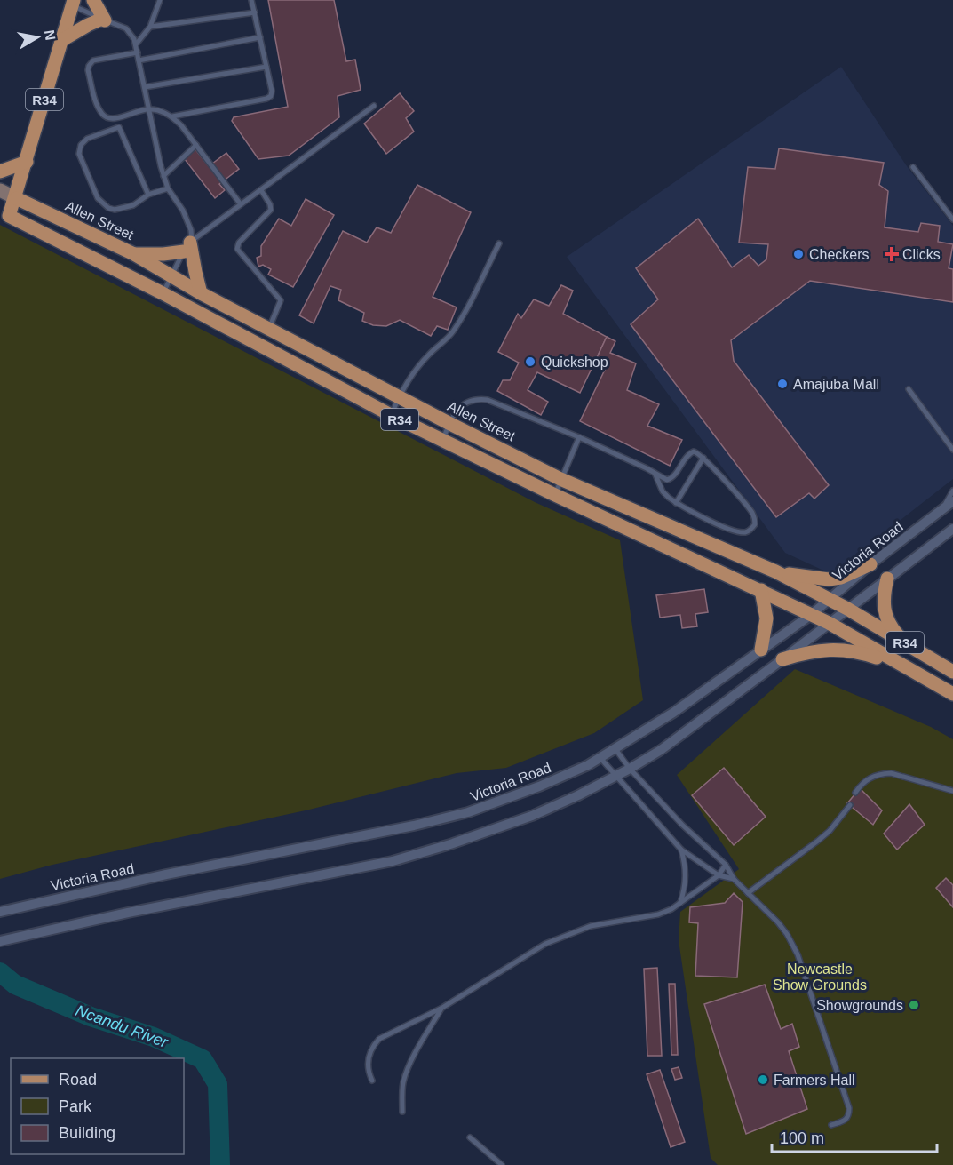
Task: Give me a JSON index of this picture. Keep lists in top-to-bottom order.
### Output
{
  "streets": {
    "main road": ["R34", "Allen Street"],
    "street": ["Victoria Road"]
  },
  "crossings": [
    ["R34", "Allen Street"],
    ["R34", "Victoria Road"],
    ["Allen Street", "Victoria Road"]
  ],
  "water": ["Ncandu River"],
  "parks": ["Newcastle Show Grounds"],
  "places": {
    "other": [
      "Checkers",
      "Quickshop",
      "Amajuba Mall",
      "Showgrounds",
      "Farmers Hall"
    ],
    "health": ["Clicks"]
  },
  "legend": ["Road", "Park", "Building"],
  "scale_bar": "100 m",
  "north": "right"
}
